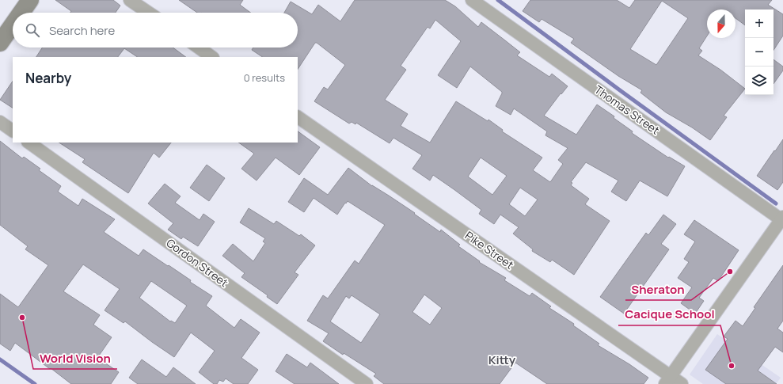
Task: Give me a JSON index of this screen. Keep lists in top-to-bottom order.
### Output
{
  "streets": {
    "street": ["Thomas Street", "Pike Street", "Gordon Street"]
  },
  "districts": ["Kitty"],
  "places": ["Sheraton", "World Vision", "Cacique School"],
  "north": "bottom",
  "page": {
    "map_buttons": ["+", "−"],
    "search": "Search here",
    "heading": ["Nearby", "0 results"]
  }
}
